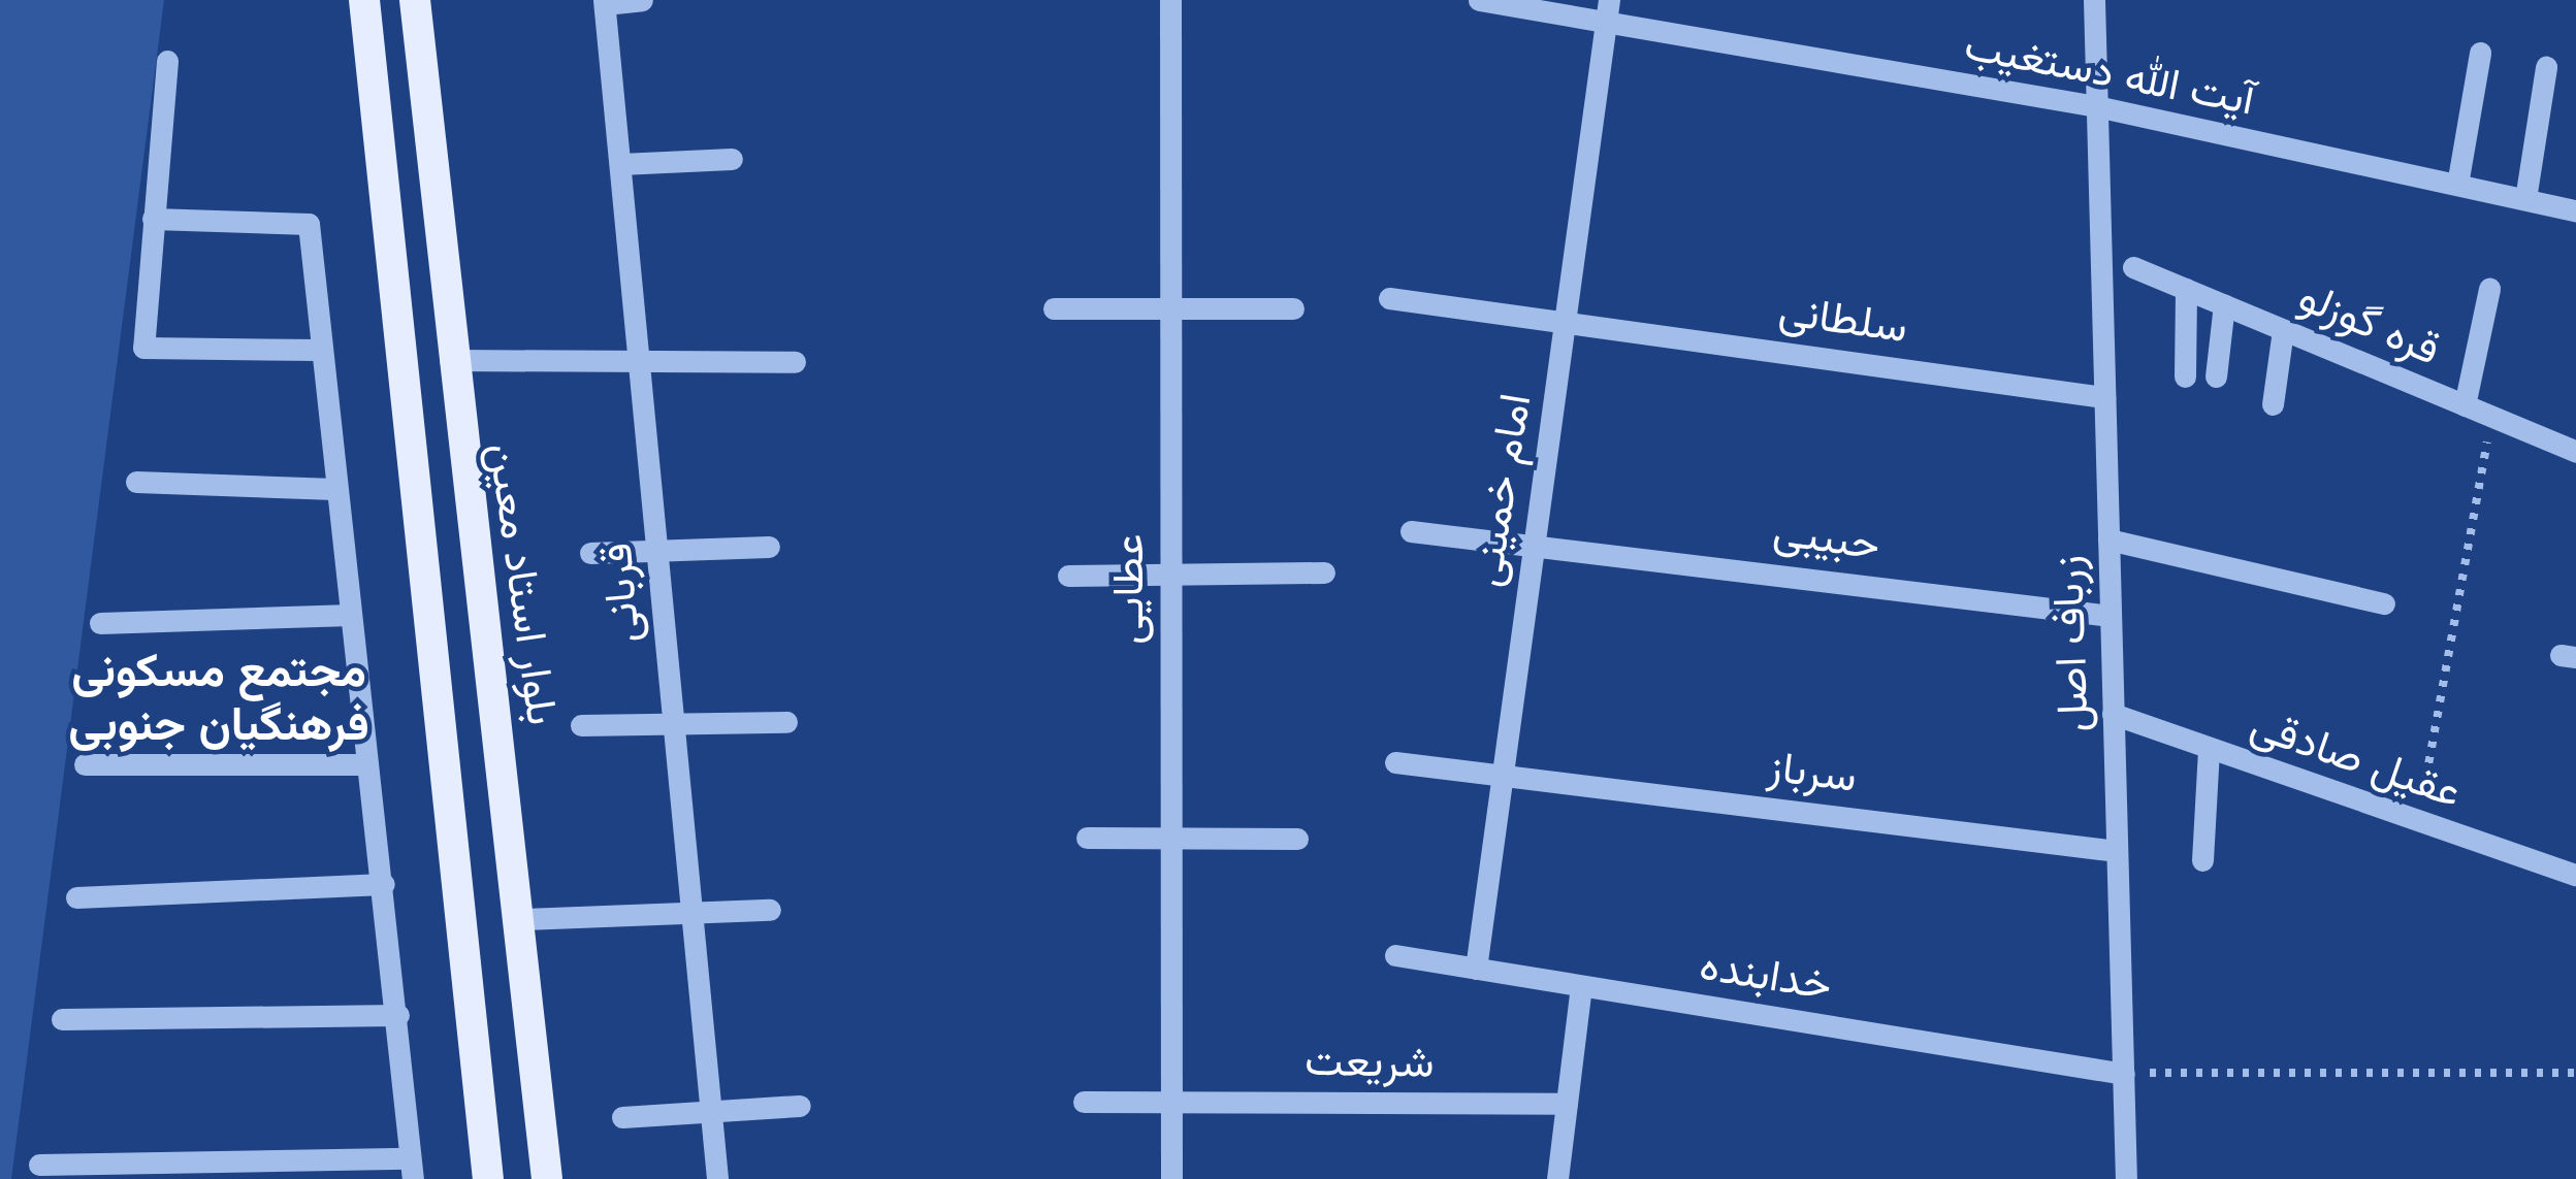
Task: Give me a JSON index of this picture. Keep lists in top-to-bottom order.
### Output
{
  "streets": {
    "main road": ["بلوار استاد معین"],
    "street": [
      "آیت الله دستغیب",
      "سلطانی",
      "قره گوزلو",
      "امام خمینی",
      "حبیبی",
      "عطایی",
      "قربانی",
      "زرباف اصل",
      "عقیل صادقی",
      "سرباز",
      "خدابنده",
      "شریعت"
    ]
  },
  "crossings": [
    ["آیت الله دستغیب", "امام خمینی"],
    ["آیت الله دستغیب", "زرباف اصل"],
    ["سلطانی", "امام خمینی"],
    ["سلطانی", "زرباف اصل"],
    ["امام خمینی", "حبیبی"],
    ["امام خمینی", "سرباز"],
    ["امام خمینی", "خدابنده"],
    ["حبیبی", "زرباف اصل"],
    ["عطایی", "شریعت"],
    ["زرباف اصل", "عقیل صادقی"],
    ["زرباف اصل", "سرباز"],
    ["زرباف اصل", "خدابنده"]
  ],
  "districts": ["مجتمع مسکونی فرهنگیان جنوبی"]
}
